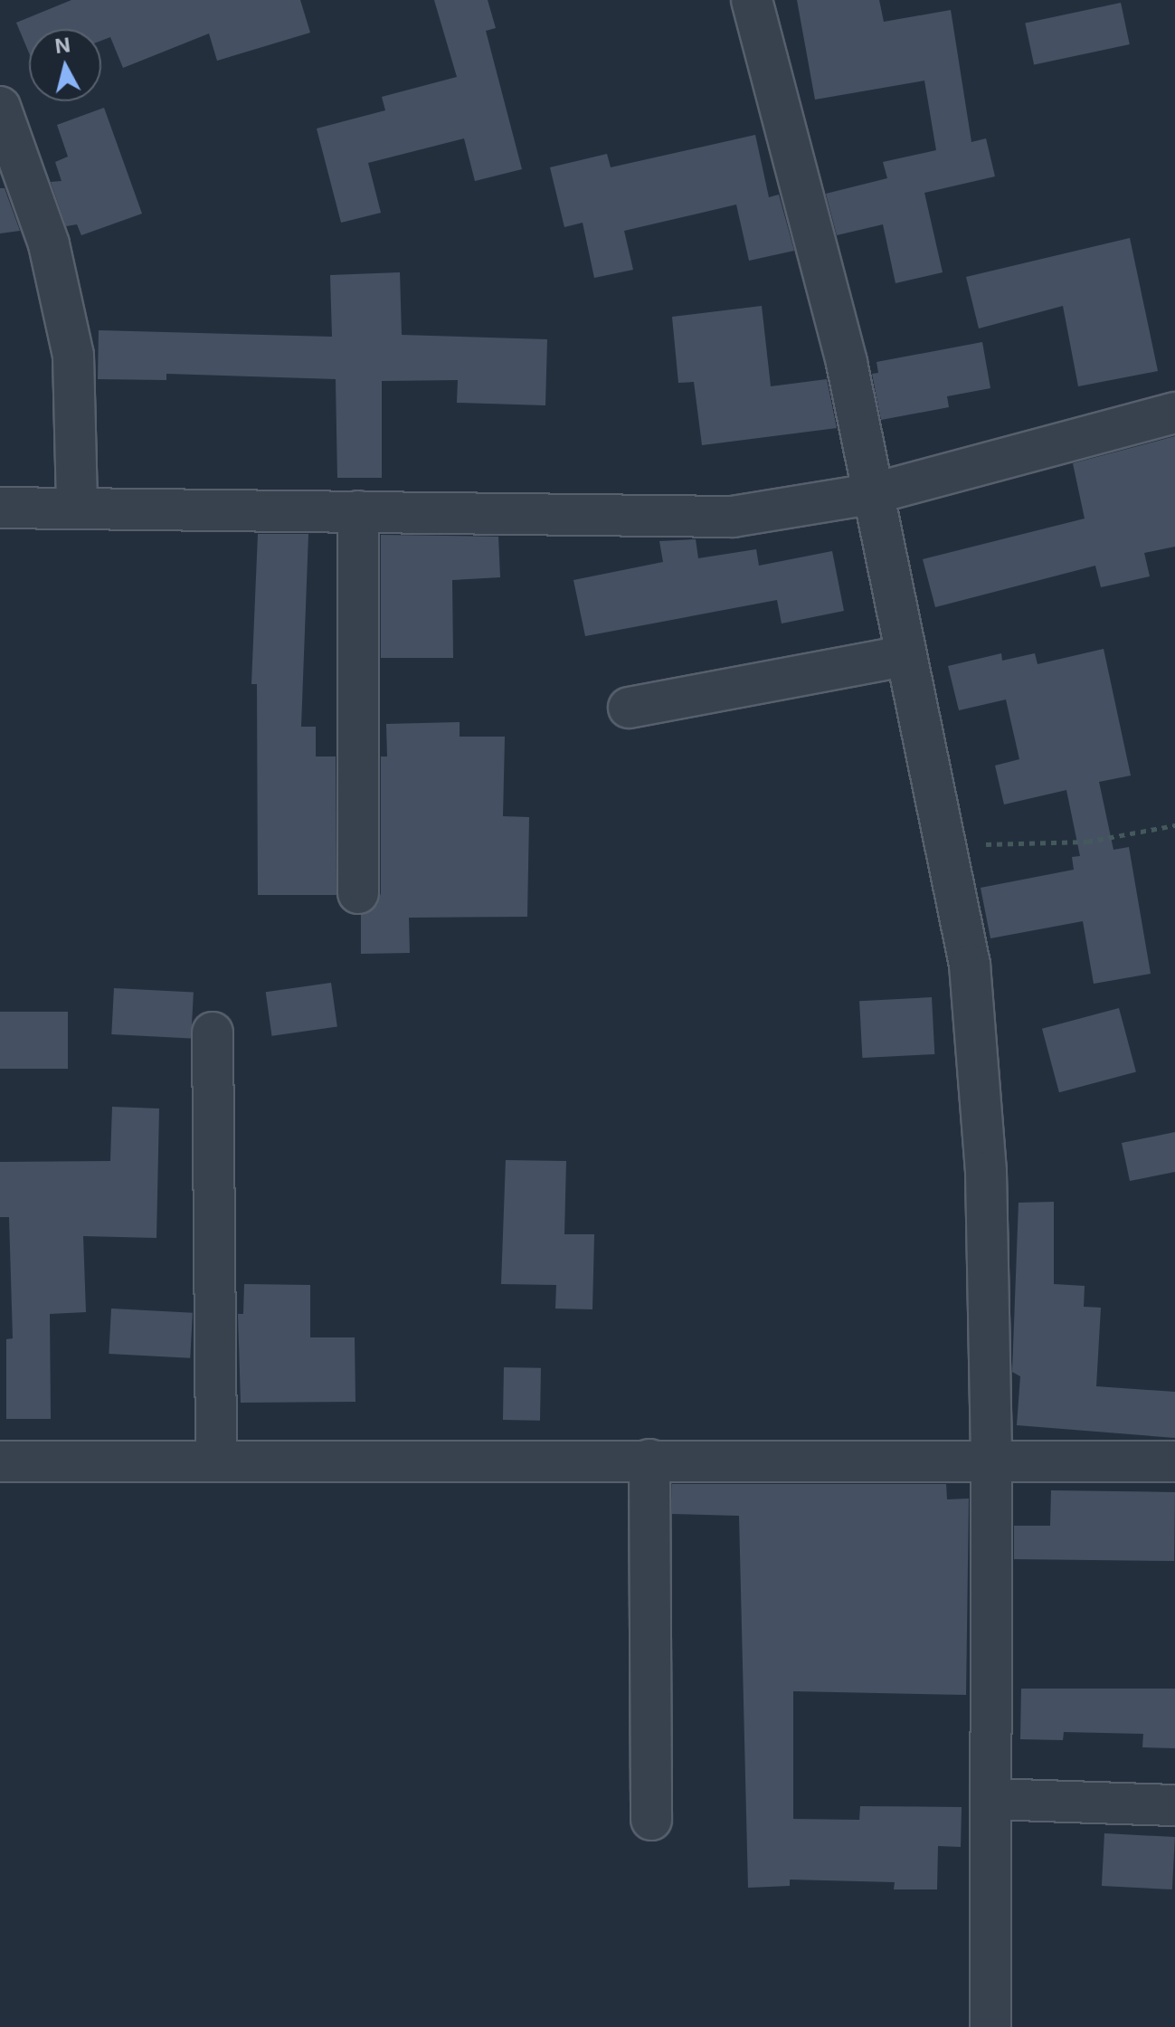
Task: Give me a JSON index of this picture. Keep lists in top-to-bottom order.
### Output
{
  "north": "top"
}
